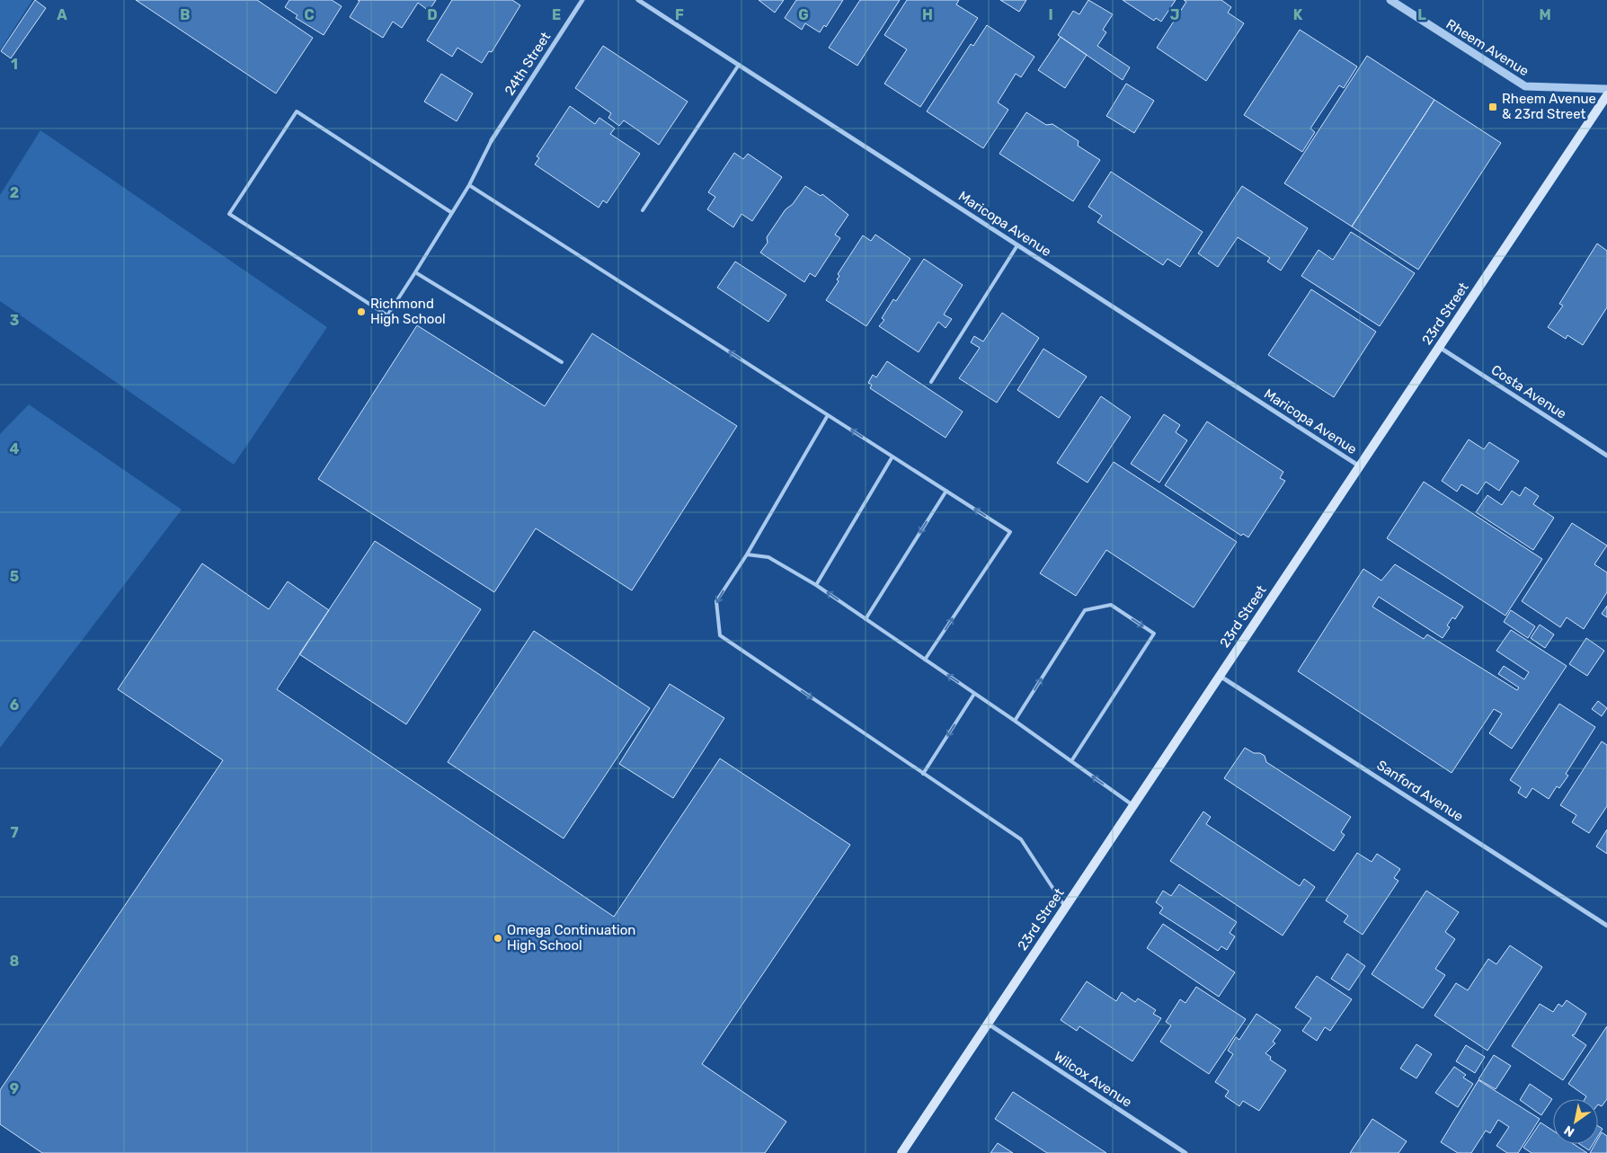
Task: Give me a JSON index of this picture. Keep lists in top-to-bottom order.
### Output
{
  "streets": {
    "main road": ["23rd Street"],
    "street": [
      "Rheem Avenue",
      "24th Street",
      "Maricopa Avenue",
      "Costa Avenue",
      "Sanford Avenue",
      "Wilcox Avenue"
    ]
  },
  "crossings": [
    ["Maricopa Avenue", "23rd Street"],
    ["23rd Street", "Costa Avenue"],
    ["23rd Street", "Sanford Avenue"],
    ["23rd Street", "Wilcox Avenue"]
  ],
  "places": {
    "transit": ["Rheem Avenue & 23rd Street"],
    "other": ["Richmond High School", "Omega Continuation High School"]
  },
  "north": "bottom left",
  "grid": {
    "columns": [
      "A",
      "B",
      "C",
      "D",
      "E",
      "F",
      "G",
      "H",
      "I",
      "J",
      "K",
      "L",
      "M"
    ],
    "rows": [
      "1",
      "2",
      "3",
      "4",
      "5",
      "6",
      "7",
      "8",
      "9"
    ]
  }
}
